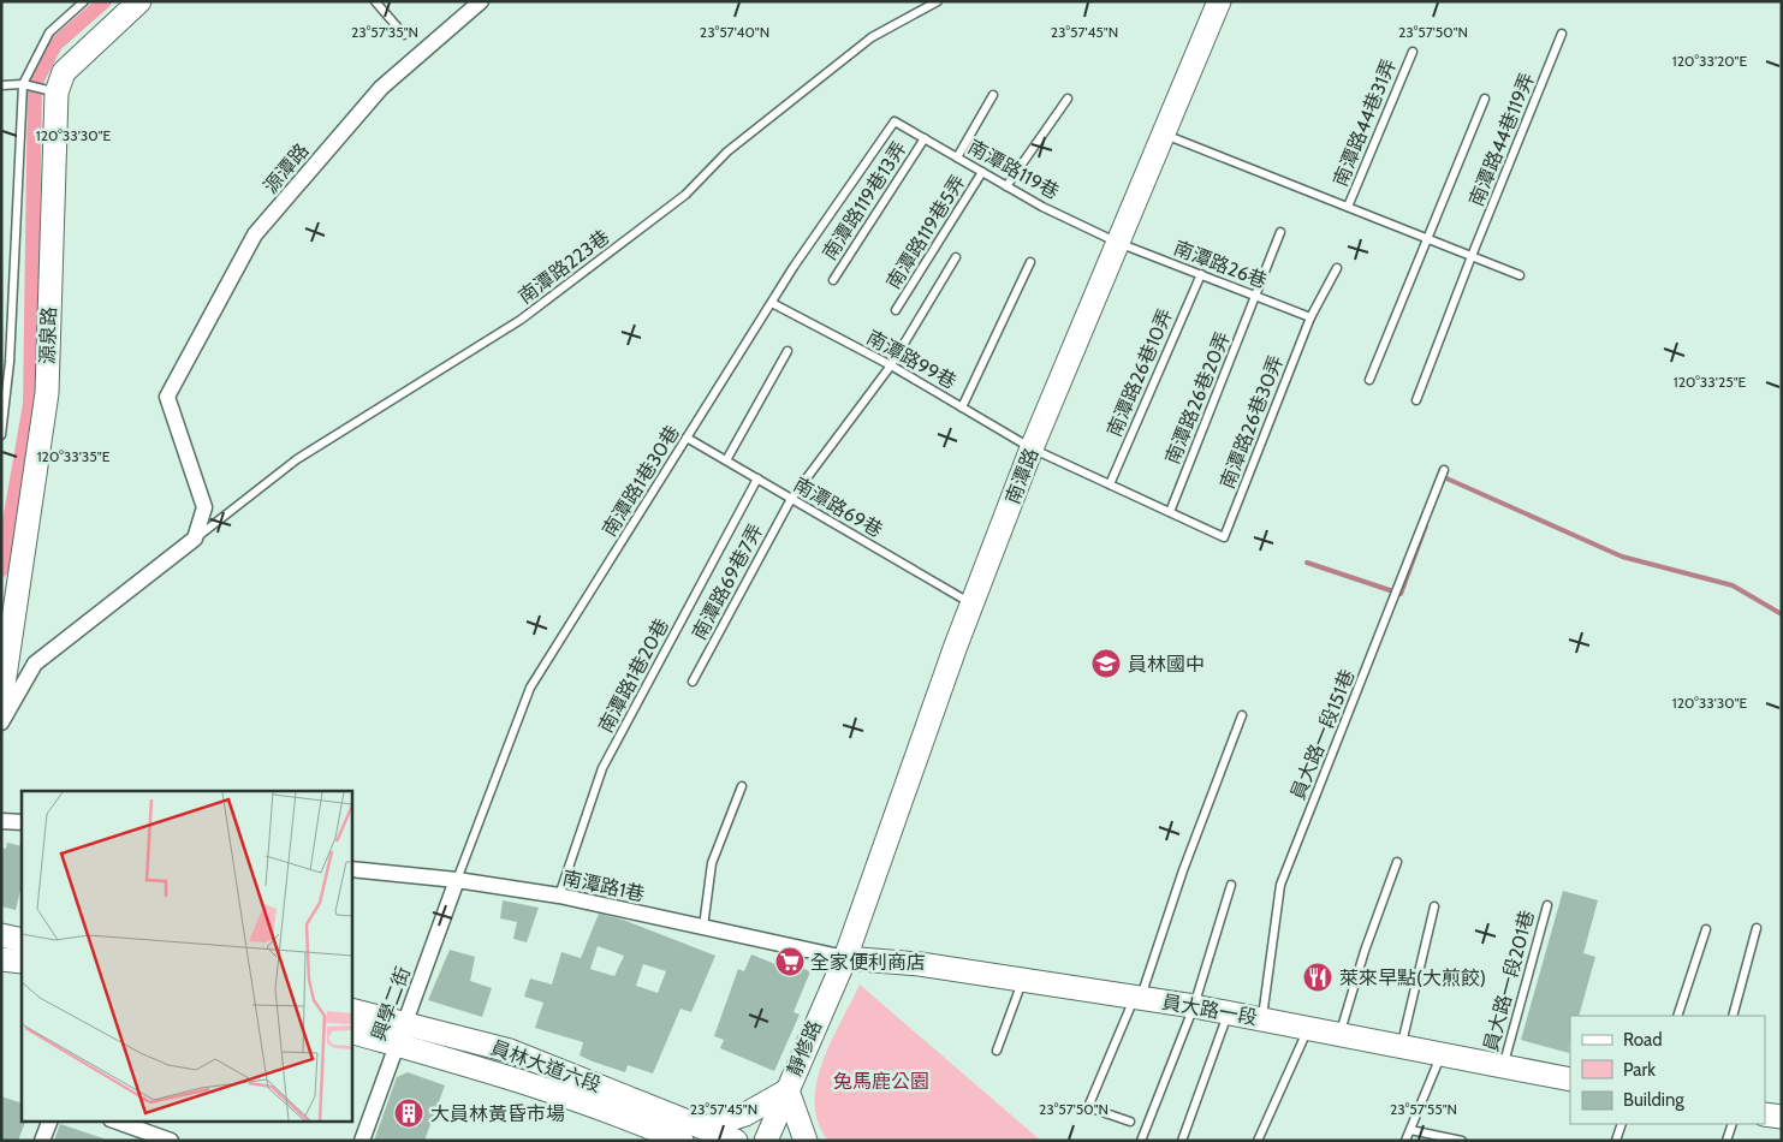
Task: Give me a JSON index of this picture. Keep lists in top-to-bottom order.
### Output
{
  "streets": {
    "street": [
      "源潭路",
      "源泉路",
      "南潭路",
      "南潭路1巷",
      "興學二街",
      "員大路一段",
      "靜修路",
      "員林大道六段"
    ],
    "lane": [
      "南潭路44巷31弄",
      "南潭路44巷119弄",
      "南潭路119巷",
      "南潭路119巷13弄",
      "南潭路119巷5弄",
      "南潭路26巷",
      "南潭路223巷",
      "南潭路99巷",
      "南潭路26巷10弄",
      "南潭路26巷20弄",
      "南潭路26巷30弄",
      "南潭路1巷30巷",
      "南潭路69巷",
      "南潭路69巷7弄",
      "南潭路1巷20巷",
      "員大路一段151巷",
      "員大路一段201巷"
    ]
  },
  "crossings": [
    ["源潭路", "南潭路223巷"],
    ["南潭路119巷", "南潭路119巷13弄"],
    ["南潭路119巷", "南潭路119巷5弄"],
    ["南潭路119巷", "南潭路26巷"],
    ["南潭路119巷", "南潭路"],
    ["南潭路119巷", "南潭路1巷30巷"],
    ["南潭路26巷", "南潭路26巷10弄"],
    ["南潭路26巷", "南潭路26巷20弄"],
    ["南潭路26巷", "南潭路26巷30弄"],
    ["南潭路26巷", "南潭路"],
    ["南潭路99巷", "南潭路26巷10弄"],
    ["南潭路99巷", "南潭路26巷20弄"],
    ["南潭路99巷", "南潭路26巷30弄"],
    ["南潭路99巷", "南潭路"],
    ["南潭路99巷", "南潭路1巷30巷"],
    ["南潭路99巷", "南潭路69巷7弄"],
    ["南潭路", "南潭路69巷"],
    ["南潭路", "南潭路1巷"],
    ["南潭路", "員大路一段"],
    ["南潭路", "靜修路"],
    ["南潭路1巷30巷", "南潭路69巷"],
    ["南潭路1巷30巷", "南潭路1巷"],
    ["南潭路1巷30巷", "興學二街"],
    ["南潭路69巷", "南潭路69巷7弄"],
    ["南潭路69巷", "南潭路1巷20巷"],
    ["南潭路1巷20巷", "南潭路1巷"],
    ["員大路一段151巷", "員大路一段"],
    ["南潭路1巷", "興學二街"],
    ["南潭路1巷", "員大路一段"],
    ["南潭路1巷", "靜修路"],
    ["員大路一段201巷", "員大路一段"],
    ["興學二街", "員林大道六段"],
    ["員大路一段", "靜修路"]
  ],
  "parks": ["兔馬鹿公園"],
  "places": {
    "school or university": ["員林國中"],
    "supermarket": ["全家便利商店"],
    "restaurant": ["萊來早點(大煎餃)"],
    "building": ["大員林黃昏市場"]
  },
  "legend": ["Road", "Park", "Building"],
  "coordinates": [
    "23°57'35\"N",
    "23°57'40\"N",
    "23°57'45\"N",
    "23°57'50\"N",
    "120°33'20\"E",
    "120°33'30\"E",
    "120°33'25\"E",
    "120°33'35\"E",
    "23°57'55\"N"
  ]
}
